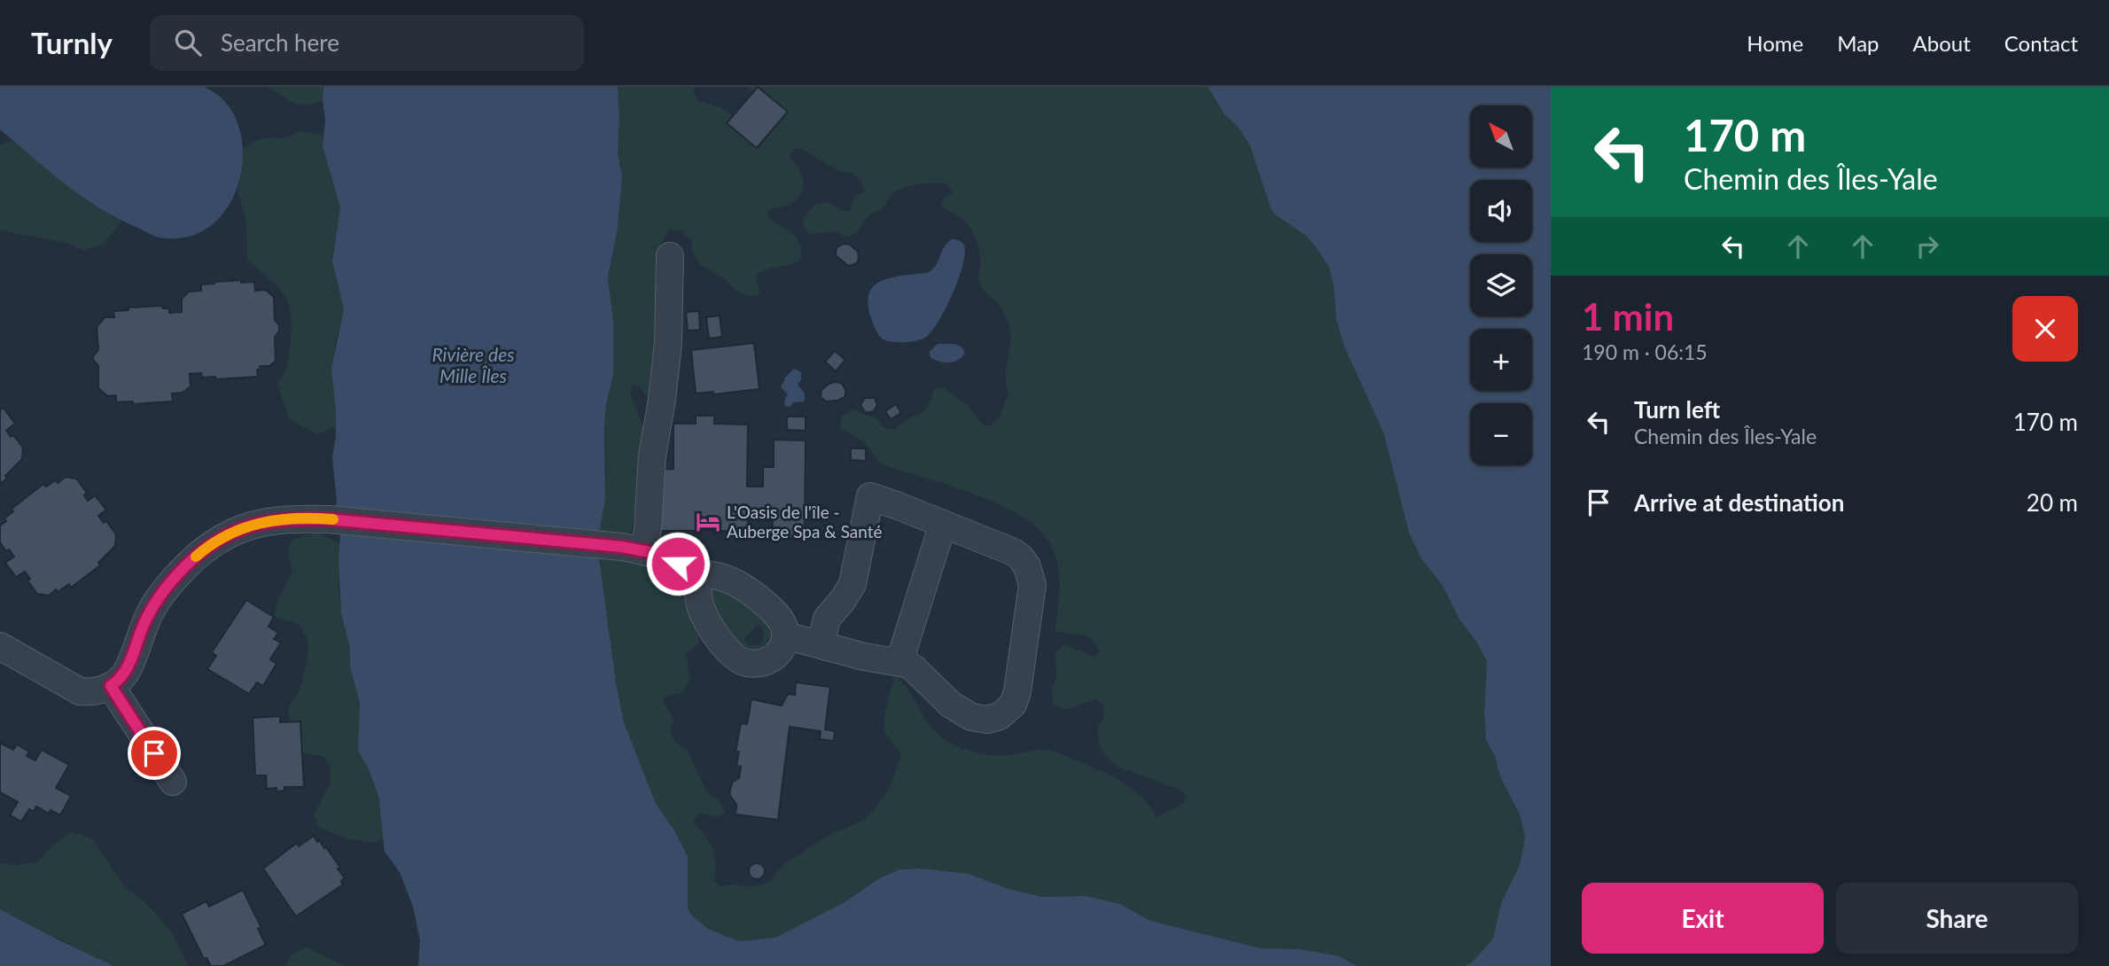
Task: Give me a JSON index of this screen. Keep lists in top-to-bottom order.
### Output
{
  "water": ["Rivière des Mille Îles"],
  "places": {
    "hotel": ["L'Oasis de l'île - Auberge Spa & Santé"]
  },
  "north": "top left",
  "page": {
    "header": "Turnly",
    "search": "Search here",
    "nav": [
      "Home",
      "Map",
      "About",
      "Contact"
    ],
    "turn": ["170 m", "Chemin des Îles-Yale"],
    "map_buttons": ["+", "−"],
    "heading": ["1 min", "190 m · 06:15"],
    "list": [
      {
        "name": "Turn left",
        "note": "Chemin des Îles-Yale",
        "value": "170 m"
      },
      {
        "name": "Arrive at destination",
        "value": "20 m"
      }
    ],
    "buttons": ["Exit", "Share"]
  }
}
